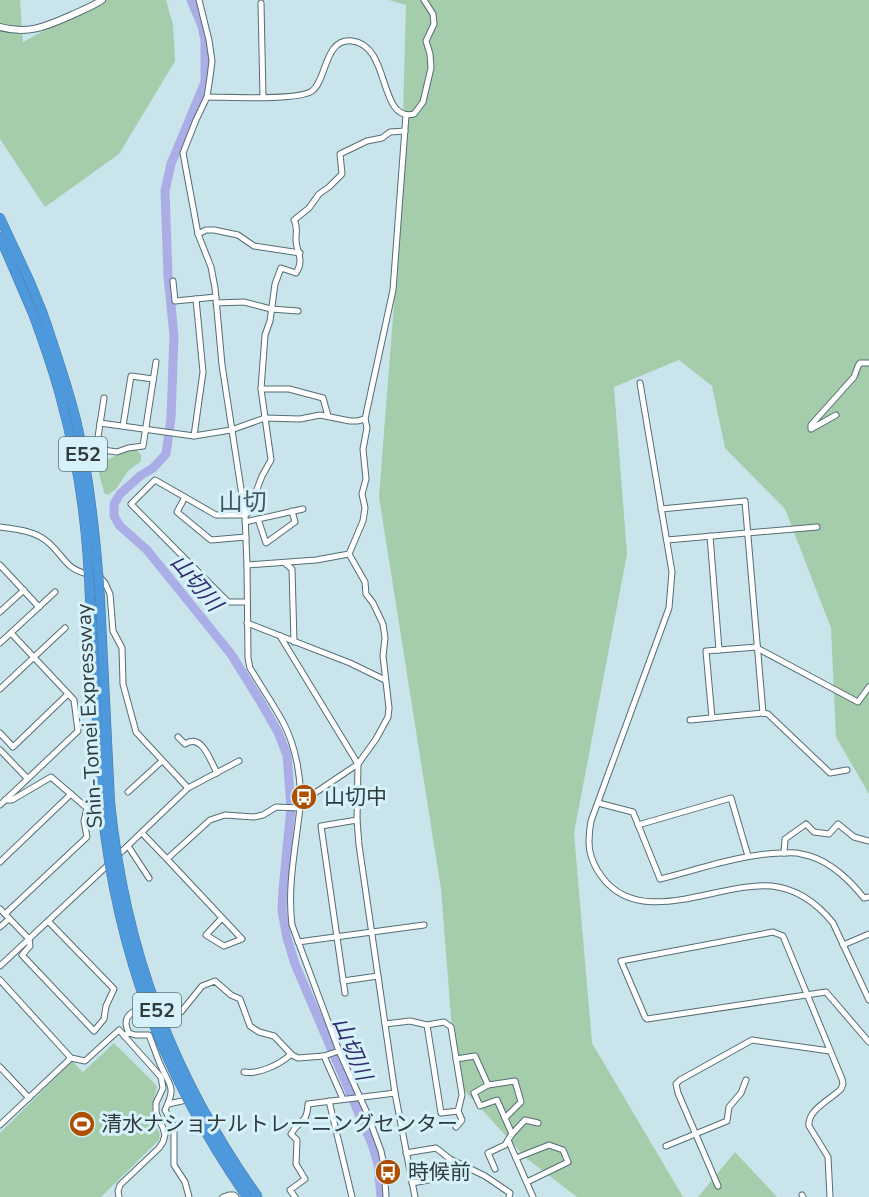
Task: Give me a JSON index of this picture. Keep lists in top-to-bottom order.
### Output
{
  "streets": {
    "highway": ["E52", "Shin-Tomei Expressway"]
  },
  "districts": ["山切"],
  "water": ["山切川"],
  "places": {
    "bus stop": ["山切中", "時候前"],
    "sports": ["清水ナショナルトレーニングセンター"]
  }
}
